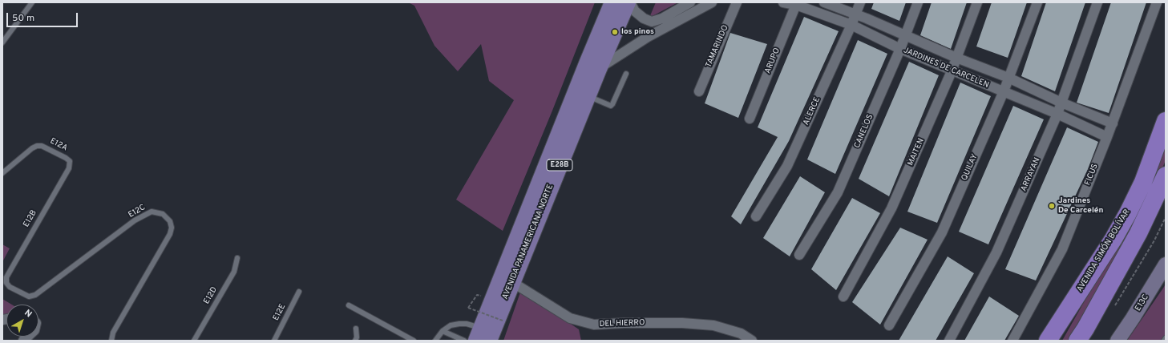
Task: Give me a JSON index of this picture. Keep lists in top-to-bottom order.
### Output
{
  "streets": {
    "highway": ["AVENIDA SIMÓN BOLÍVAR"],
    "main road": ["E28B", "AVENIDA PANAMERICANA NORTE"],
    "street": [
      "TAMARINDO",
      "ARUPO",
      "JARDINES DE CARCELEN",
      "ALERCE",
      "CANELOS",
      "MAITEN",
      "QUILAY",
      "ARRAYAN",
      "FICUS",
      "E13C",
      "DEL HIERRO"
    ],
    "lane": [
      "E12A",
      "E12C",
      "E12B",
      "E12D",
      "E12E"
    ]
  },
  "crossings": [
    ["ARUPO", "JARDINES DE CARCELEN"],
    ["JARDINES DE CARCELEN", "ALERCE"],
    ["JARDINES DE CARCELEN", "CANELOS"],
    ["JARDINES DE CARCELEN", "MAITEN"],
    ["JARDINES DE CARCELEN", "QUILAY"],
    ["JARDINES DE CARCELEN", "ARRAYAN"],
    ["JARDINES DE CARCELEN", "FICUS"],
    ["E12A", "E12B"],
    ["E12C", "E12B"],
    ["AVENIDA PANAMERICANA NORTE", "DEL HIERRO"]
  ],
  "places": ["los pinos", "Jardines De Carcelén"],
  "scale_bar": "50 m",
  "north": "top right"
}
